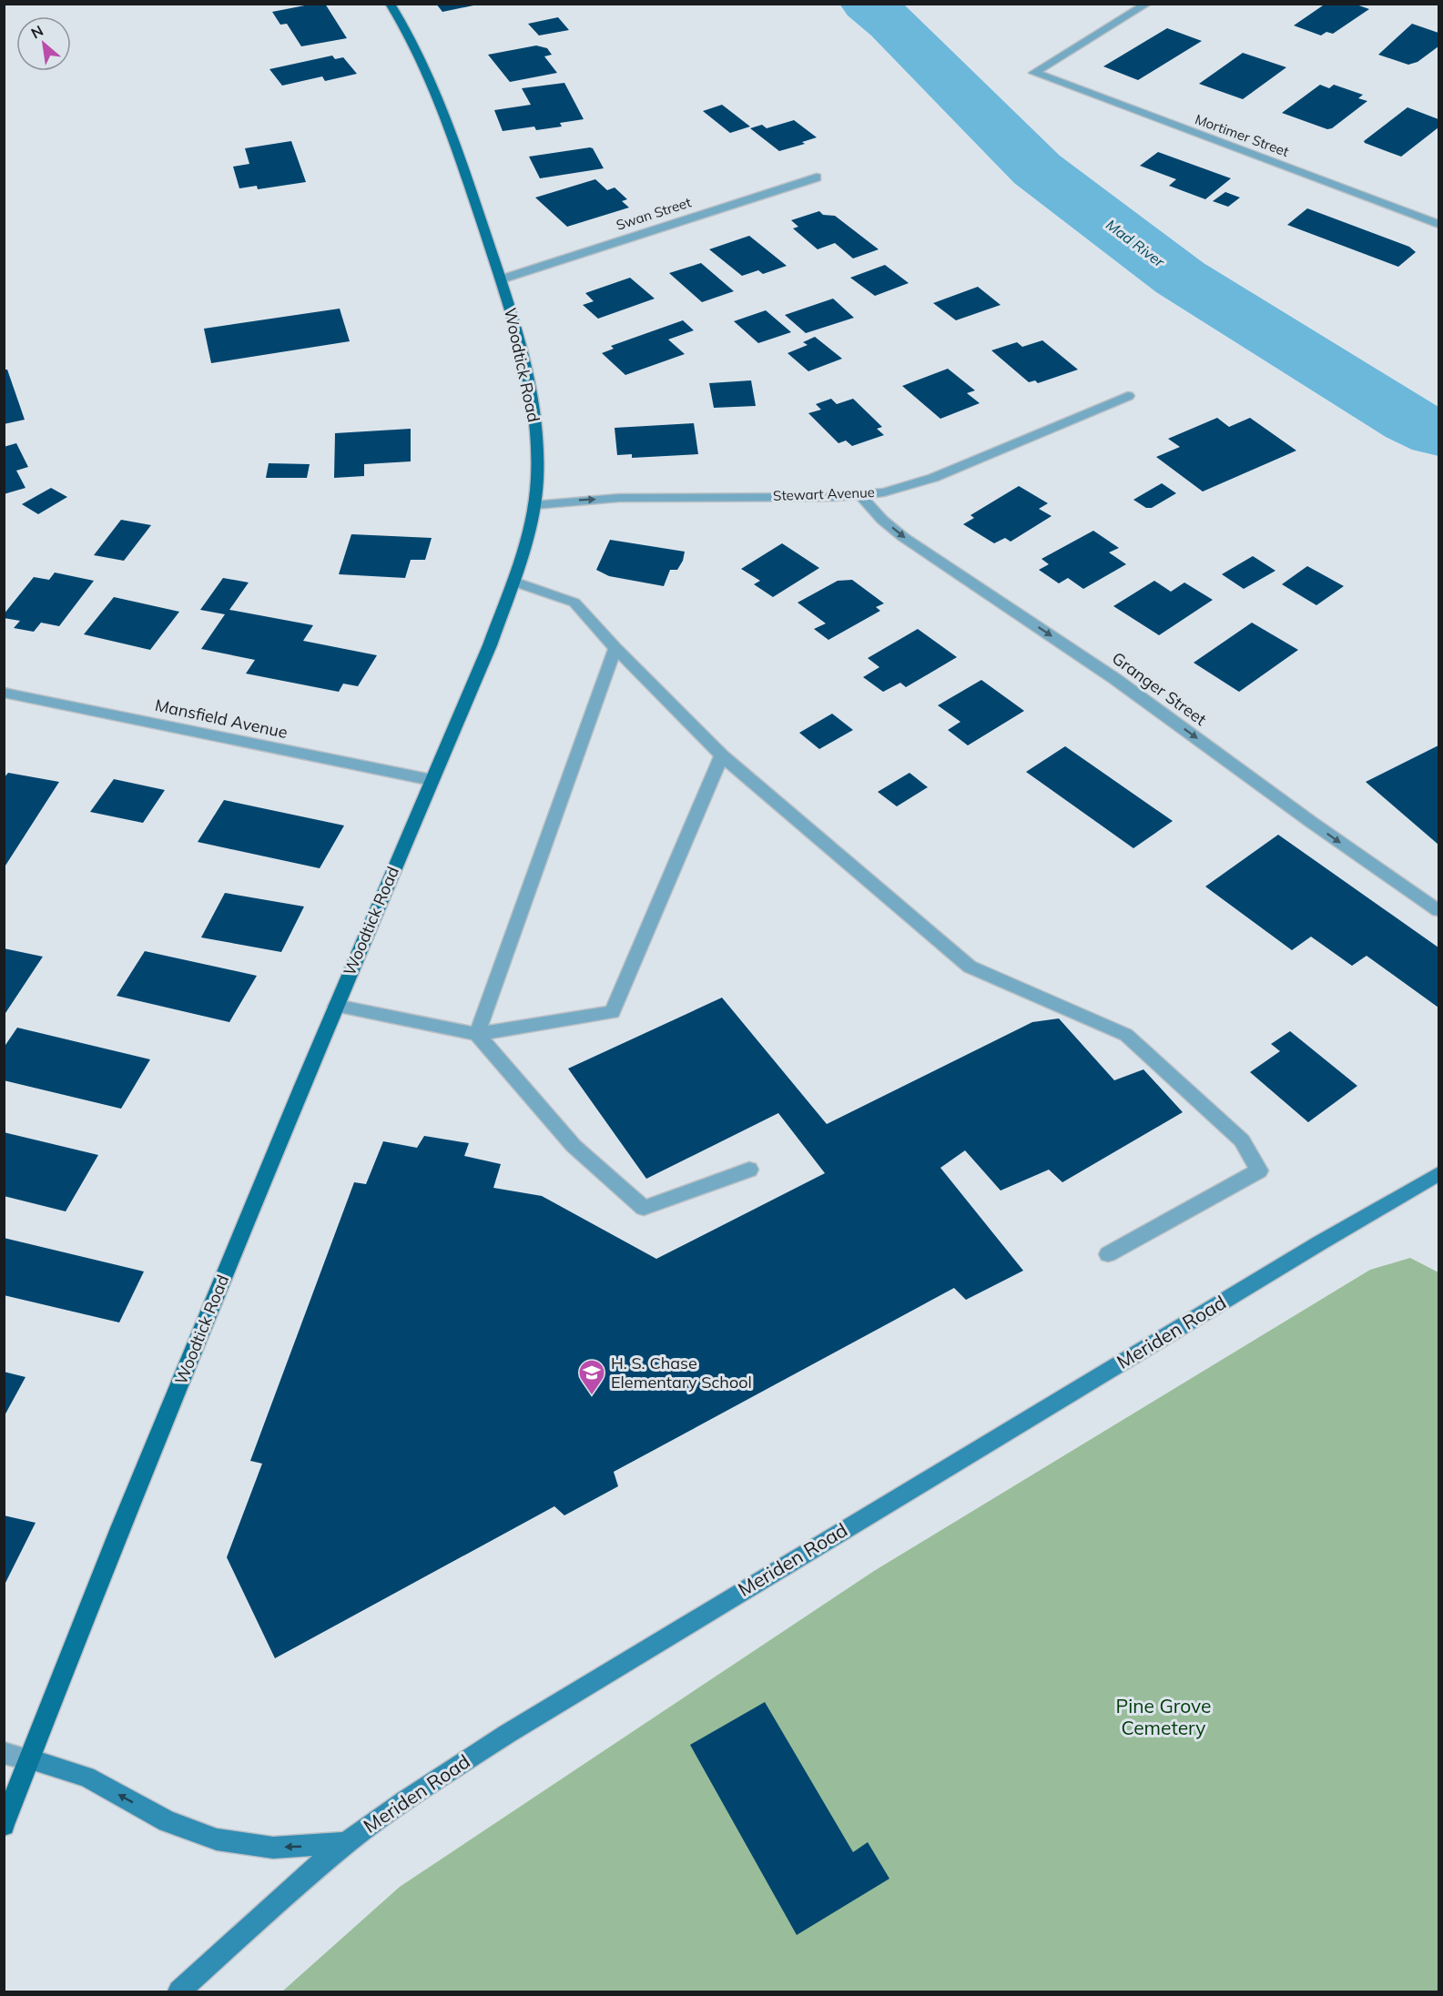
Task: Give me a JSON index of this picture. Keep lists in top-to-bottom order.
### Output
{
  "streets": {
    "main road": ["Woodtick Road", "Meriden Road"],
    "street": [
      "Mortimer Street",
      "Swan Street",
      "Stewart Avenue",
      "Granger Street",
      "Mansfield Avenue"
    ]
  },
  "crossings": [
    ["Swan Street", "Woodtick Road"],
    ["Woodtick Road", "Stewart Avenue"],
    ["Woodtick Road", "Mansfield Avenue"],
    ["Stewart Avenue", "Granger Street"]
  ],
  "one_way": ["Stewart Avenue", "Granger Street"],
  "water": ["Mad River"],
  "parks": ["Pine Grove Cemetery"],
  "places": {
    "school or university": ["H. S. Chase Elementary School"]
  },
  "north": "top left"
}
